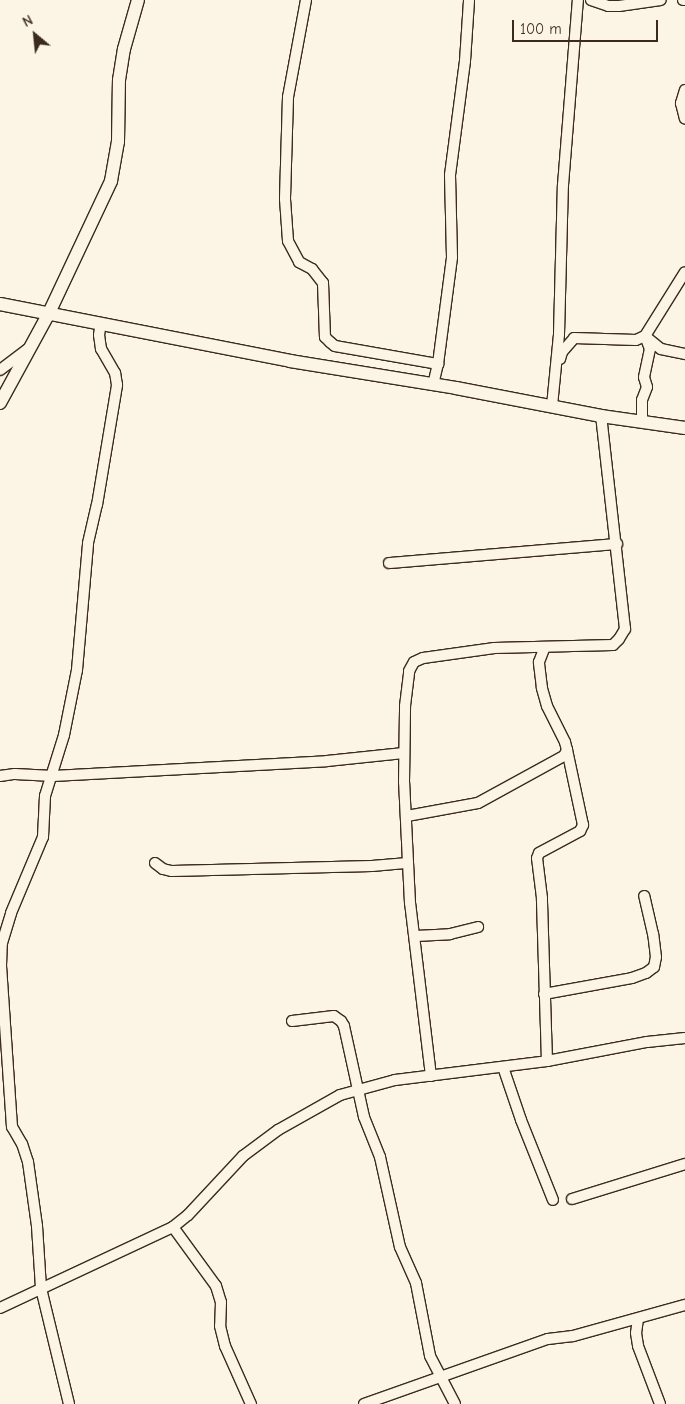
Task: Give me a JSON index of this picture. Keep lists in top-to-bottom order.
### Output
{
  "scale_bar": "100 m",
  "north": "top left"
}
